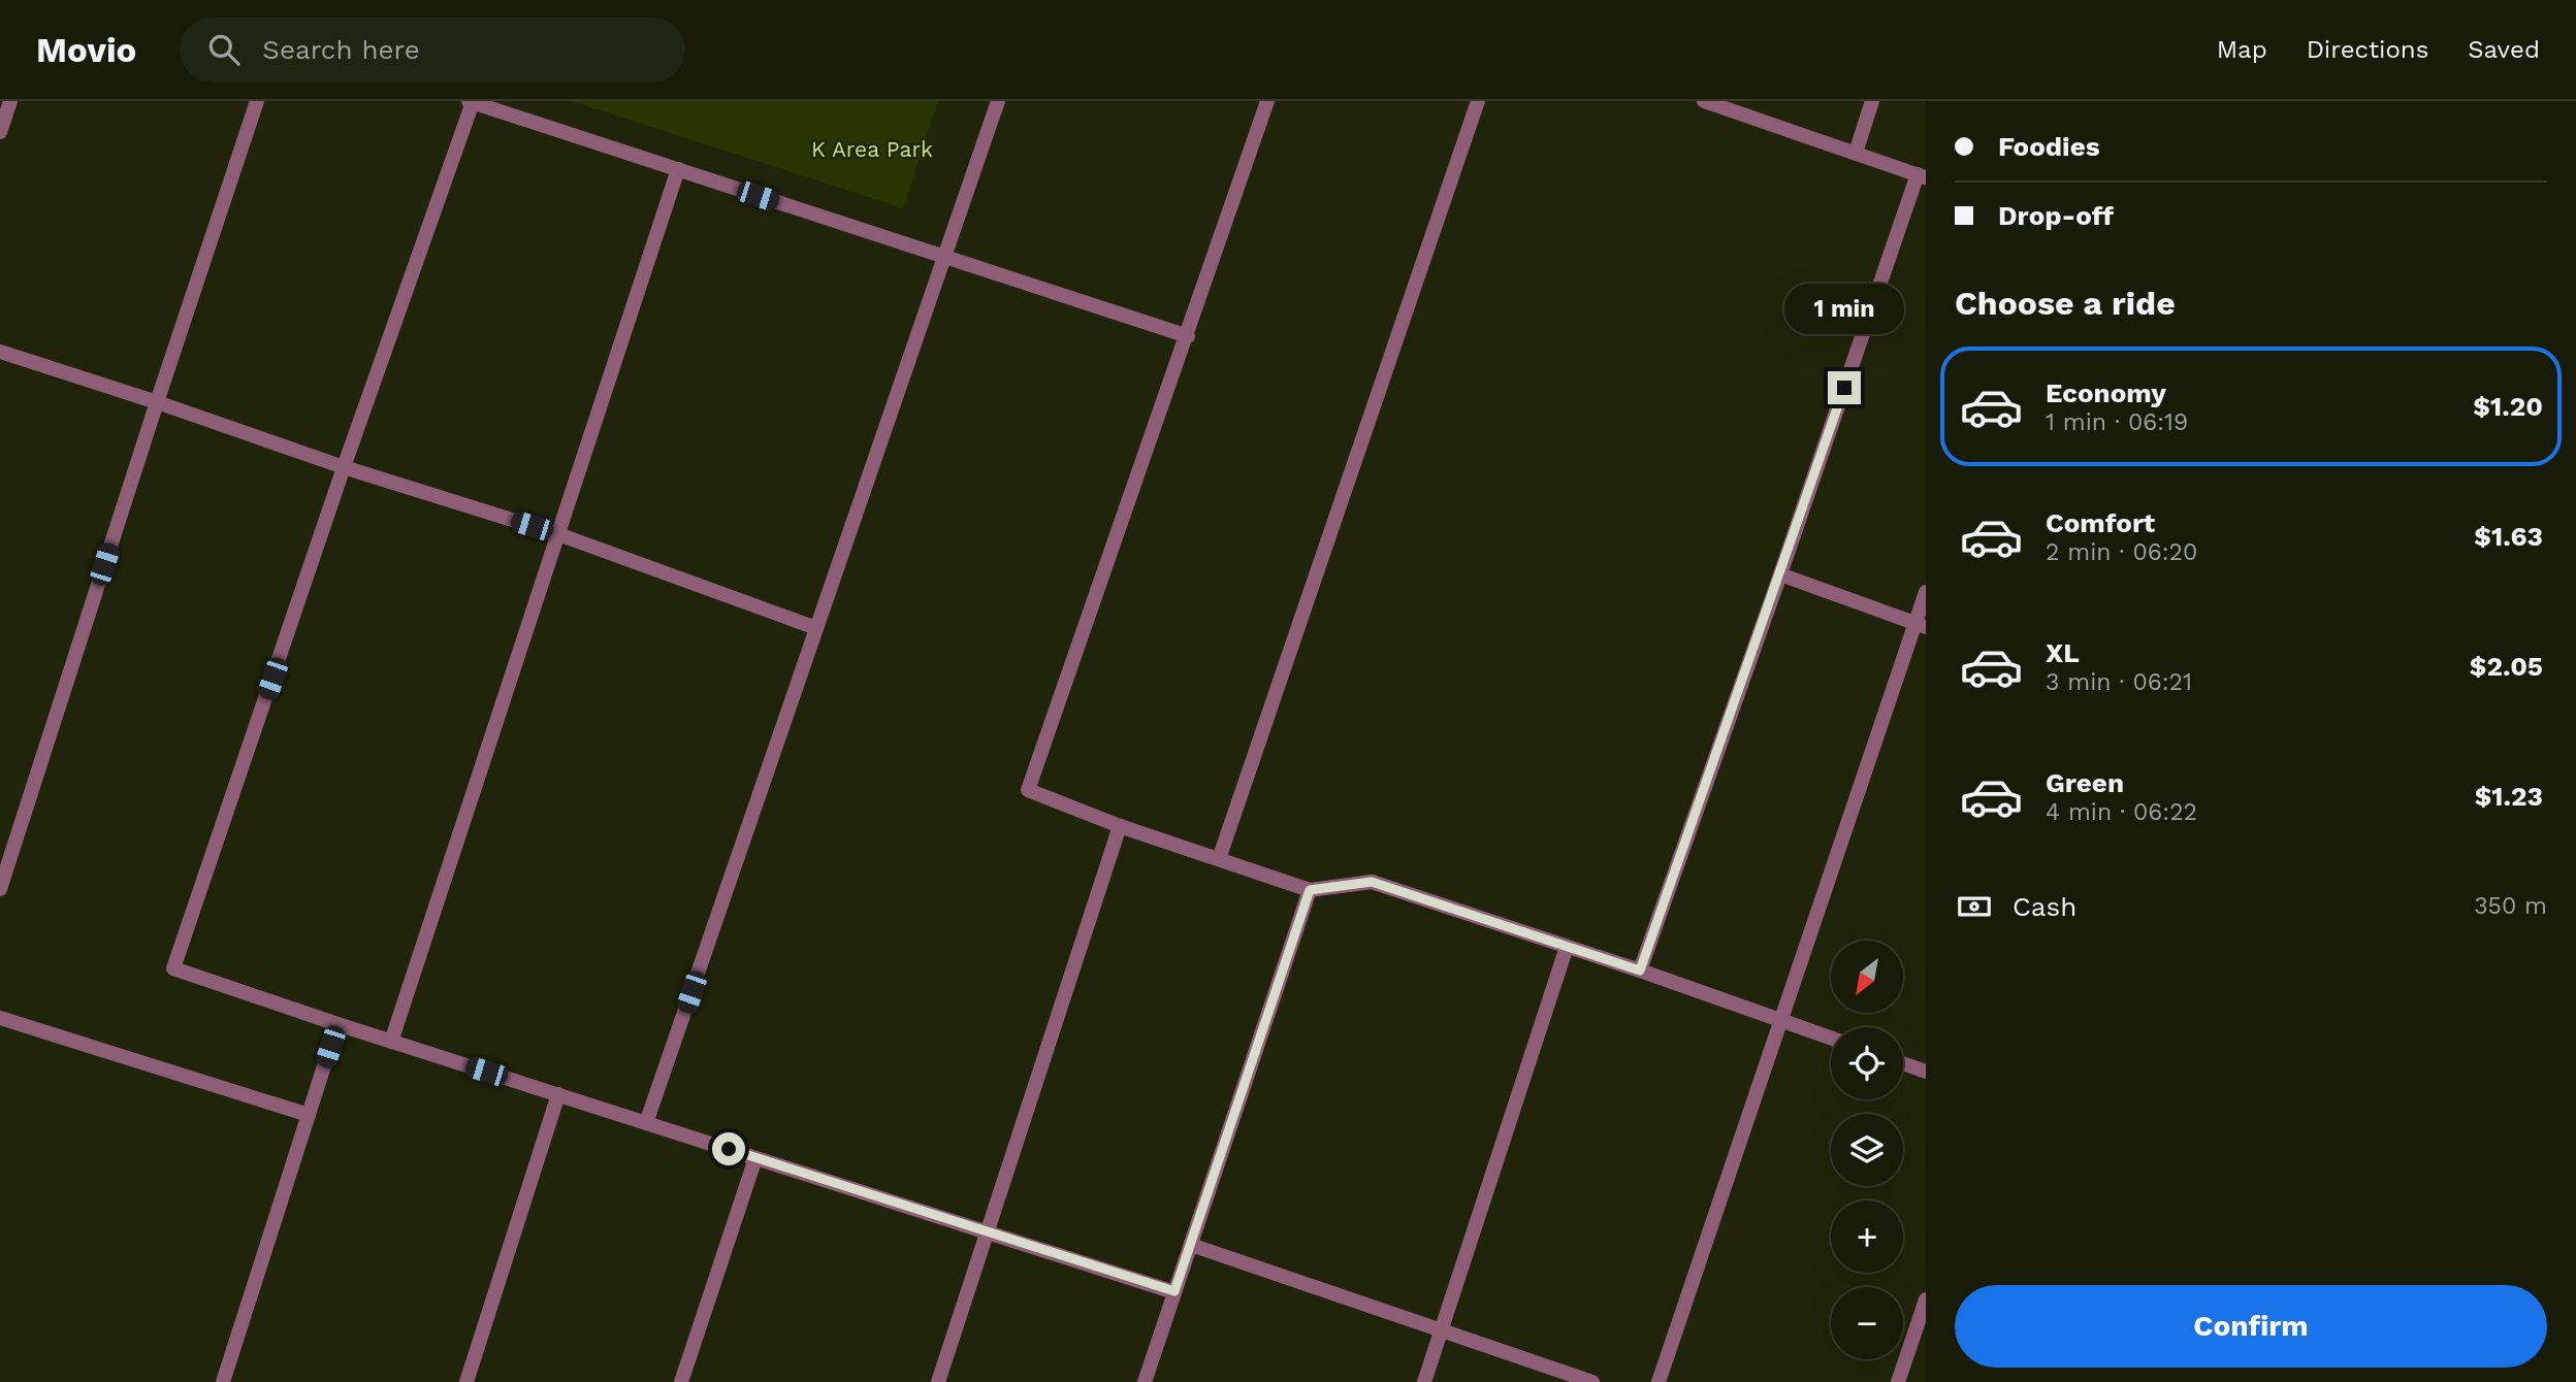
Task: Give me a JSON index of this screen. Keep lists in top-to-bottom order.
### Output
{
  "parks": ["K Area Park"],
  "north": "bottom left",
  "page": {
    "header": "Movio",
    "search": "Search here",
    "nav": ["Map", "Directions", "Saved"],
    "banner": ["Foodies", "Drop-off"],
    "heading": "Choose a ride",
    "bubble": "1 min",
    "list": [
      {
        "name": "Economy",
        "note": "1 min · 06:19",
        "value": "$1.20"
      },
      {
        "name": "Comfort",
        "note": "2 min · 06:20",
        "value": "$1.63"
      },
      {
        "name": "XL",
        "note": "3 min · 06:21",
        "value": "$2.05"
      },
      {
        "name": "Green",
        "note": "4 min · 06:22",
        "value": "$1.23"
      }
    ],
    "pay": ["Cash", "350 m"],
    "map_buttons": ["+", "−"],
    "buttons": "Confirm"
  }
}
